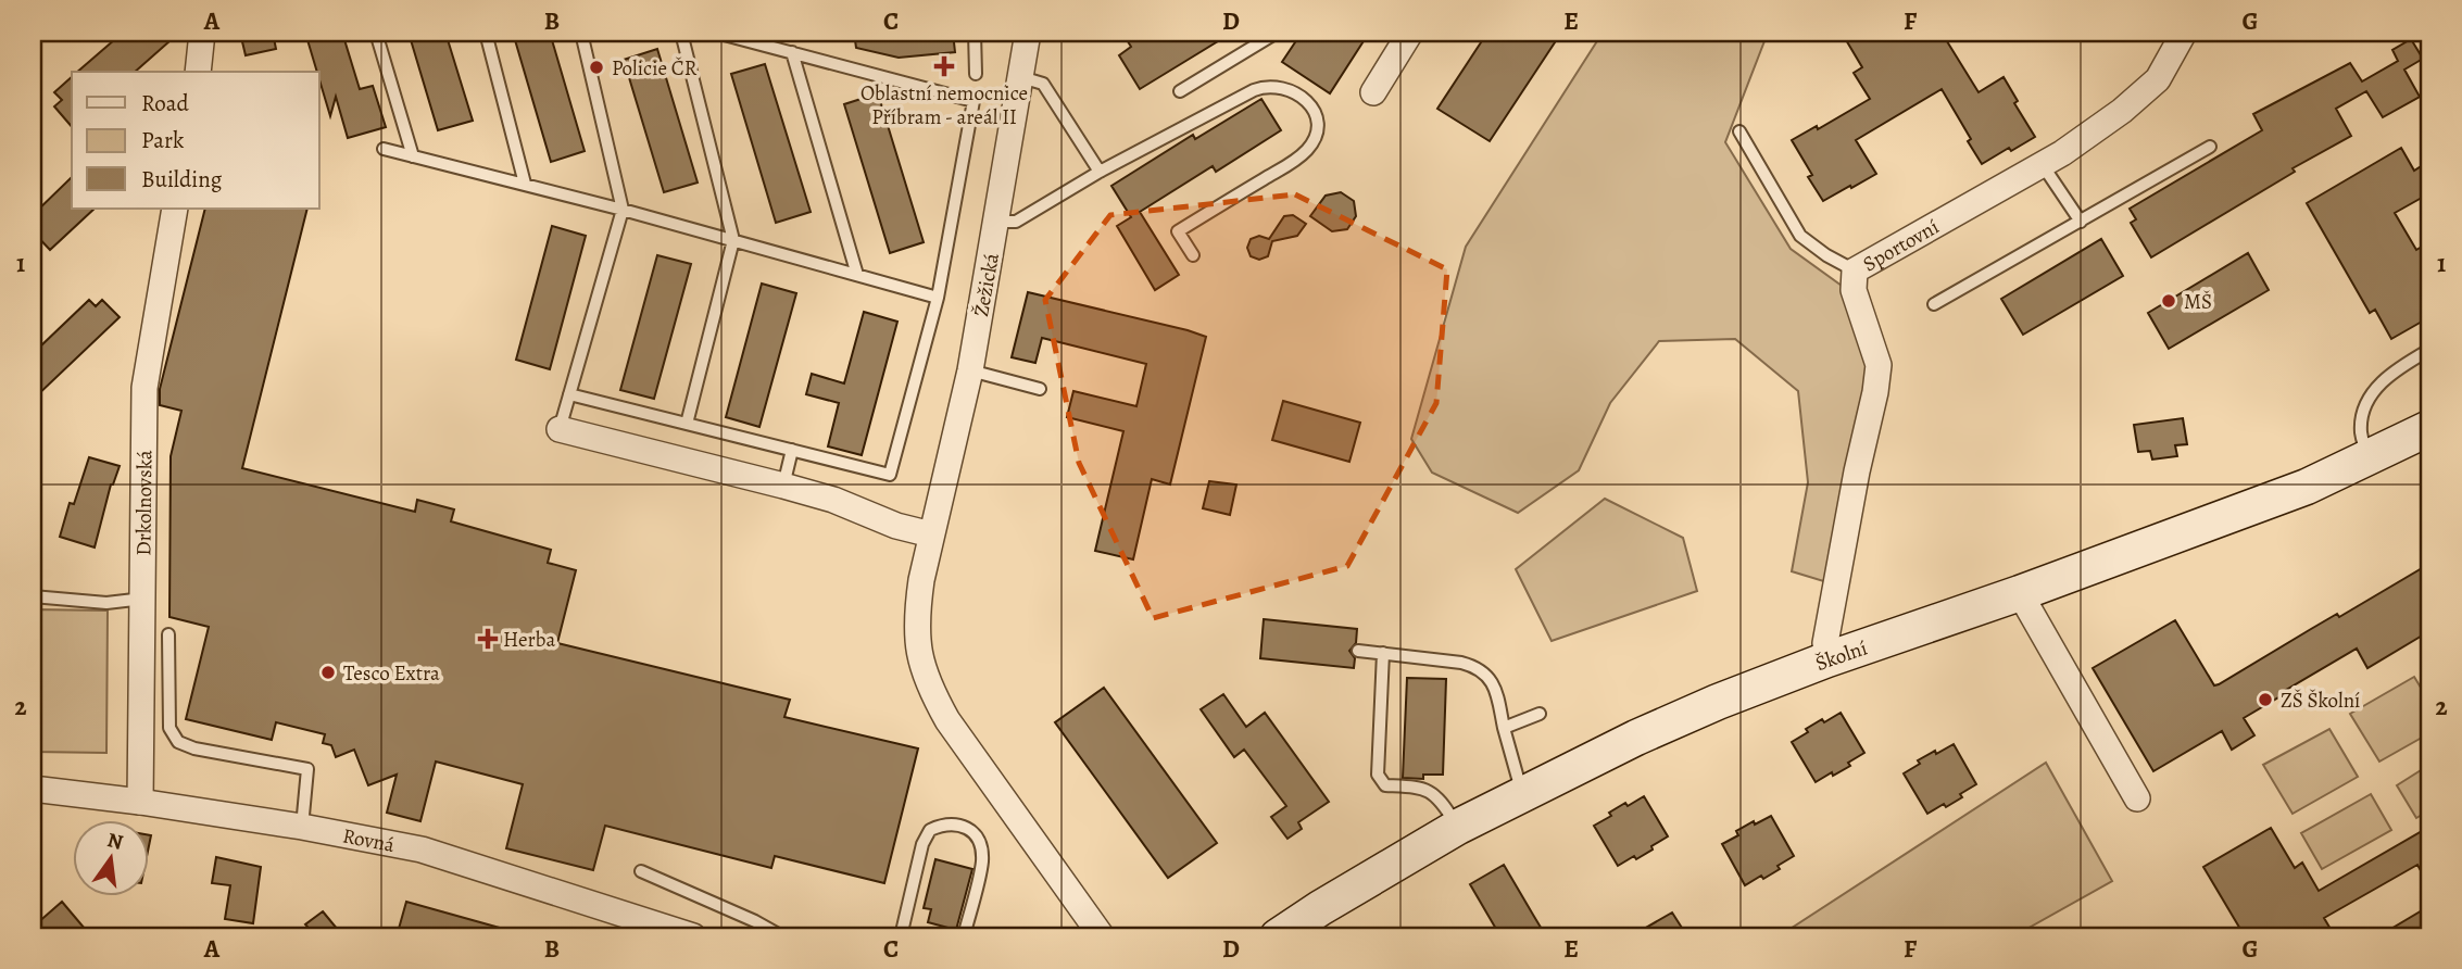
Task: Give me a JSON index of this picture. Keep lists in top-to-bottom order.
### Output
{
  "streets": {
    "street": [
      "Sportovní",
      "Žežická",
      "Drkolnovská",
      "Školní",
      "Rovná"
    ]
  },
  "crossings": [
    ["Sportovní", "Školní"],
    ["Drkolnovská", "Rovná"]
  ],
  "places": {
    "health": ["Oblastní nemocnice Příbram - areál II", "Herba"],
    "other": [
      "Policie ČR",
      "MŠ",
      "Tesco Extra",
      "ZŠ Školní"
    ]
  },
  "legend": ["Road", "Park", "Building"],
  "north": "top",
  "grid": {
    "columns": [
      "A",
      "B",
      "C",
      "D",
      "E",
      "F",
      "G"
    ],
    "rows": ["1", "2"]
  }
}
